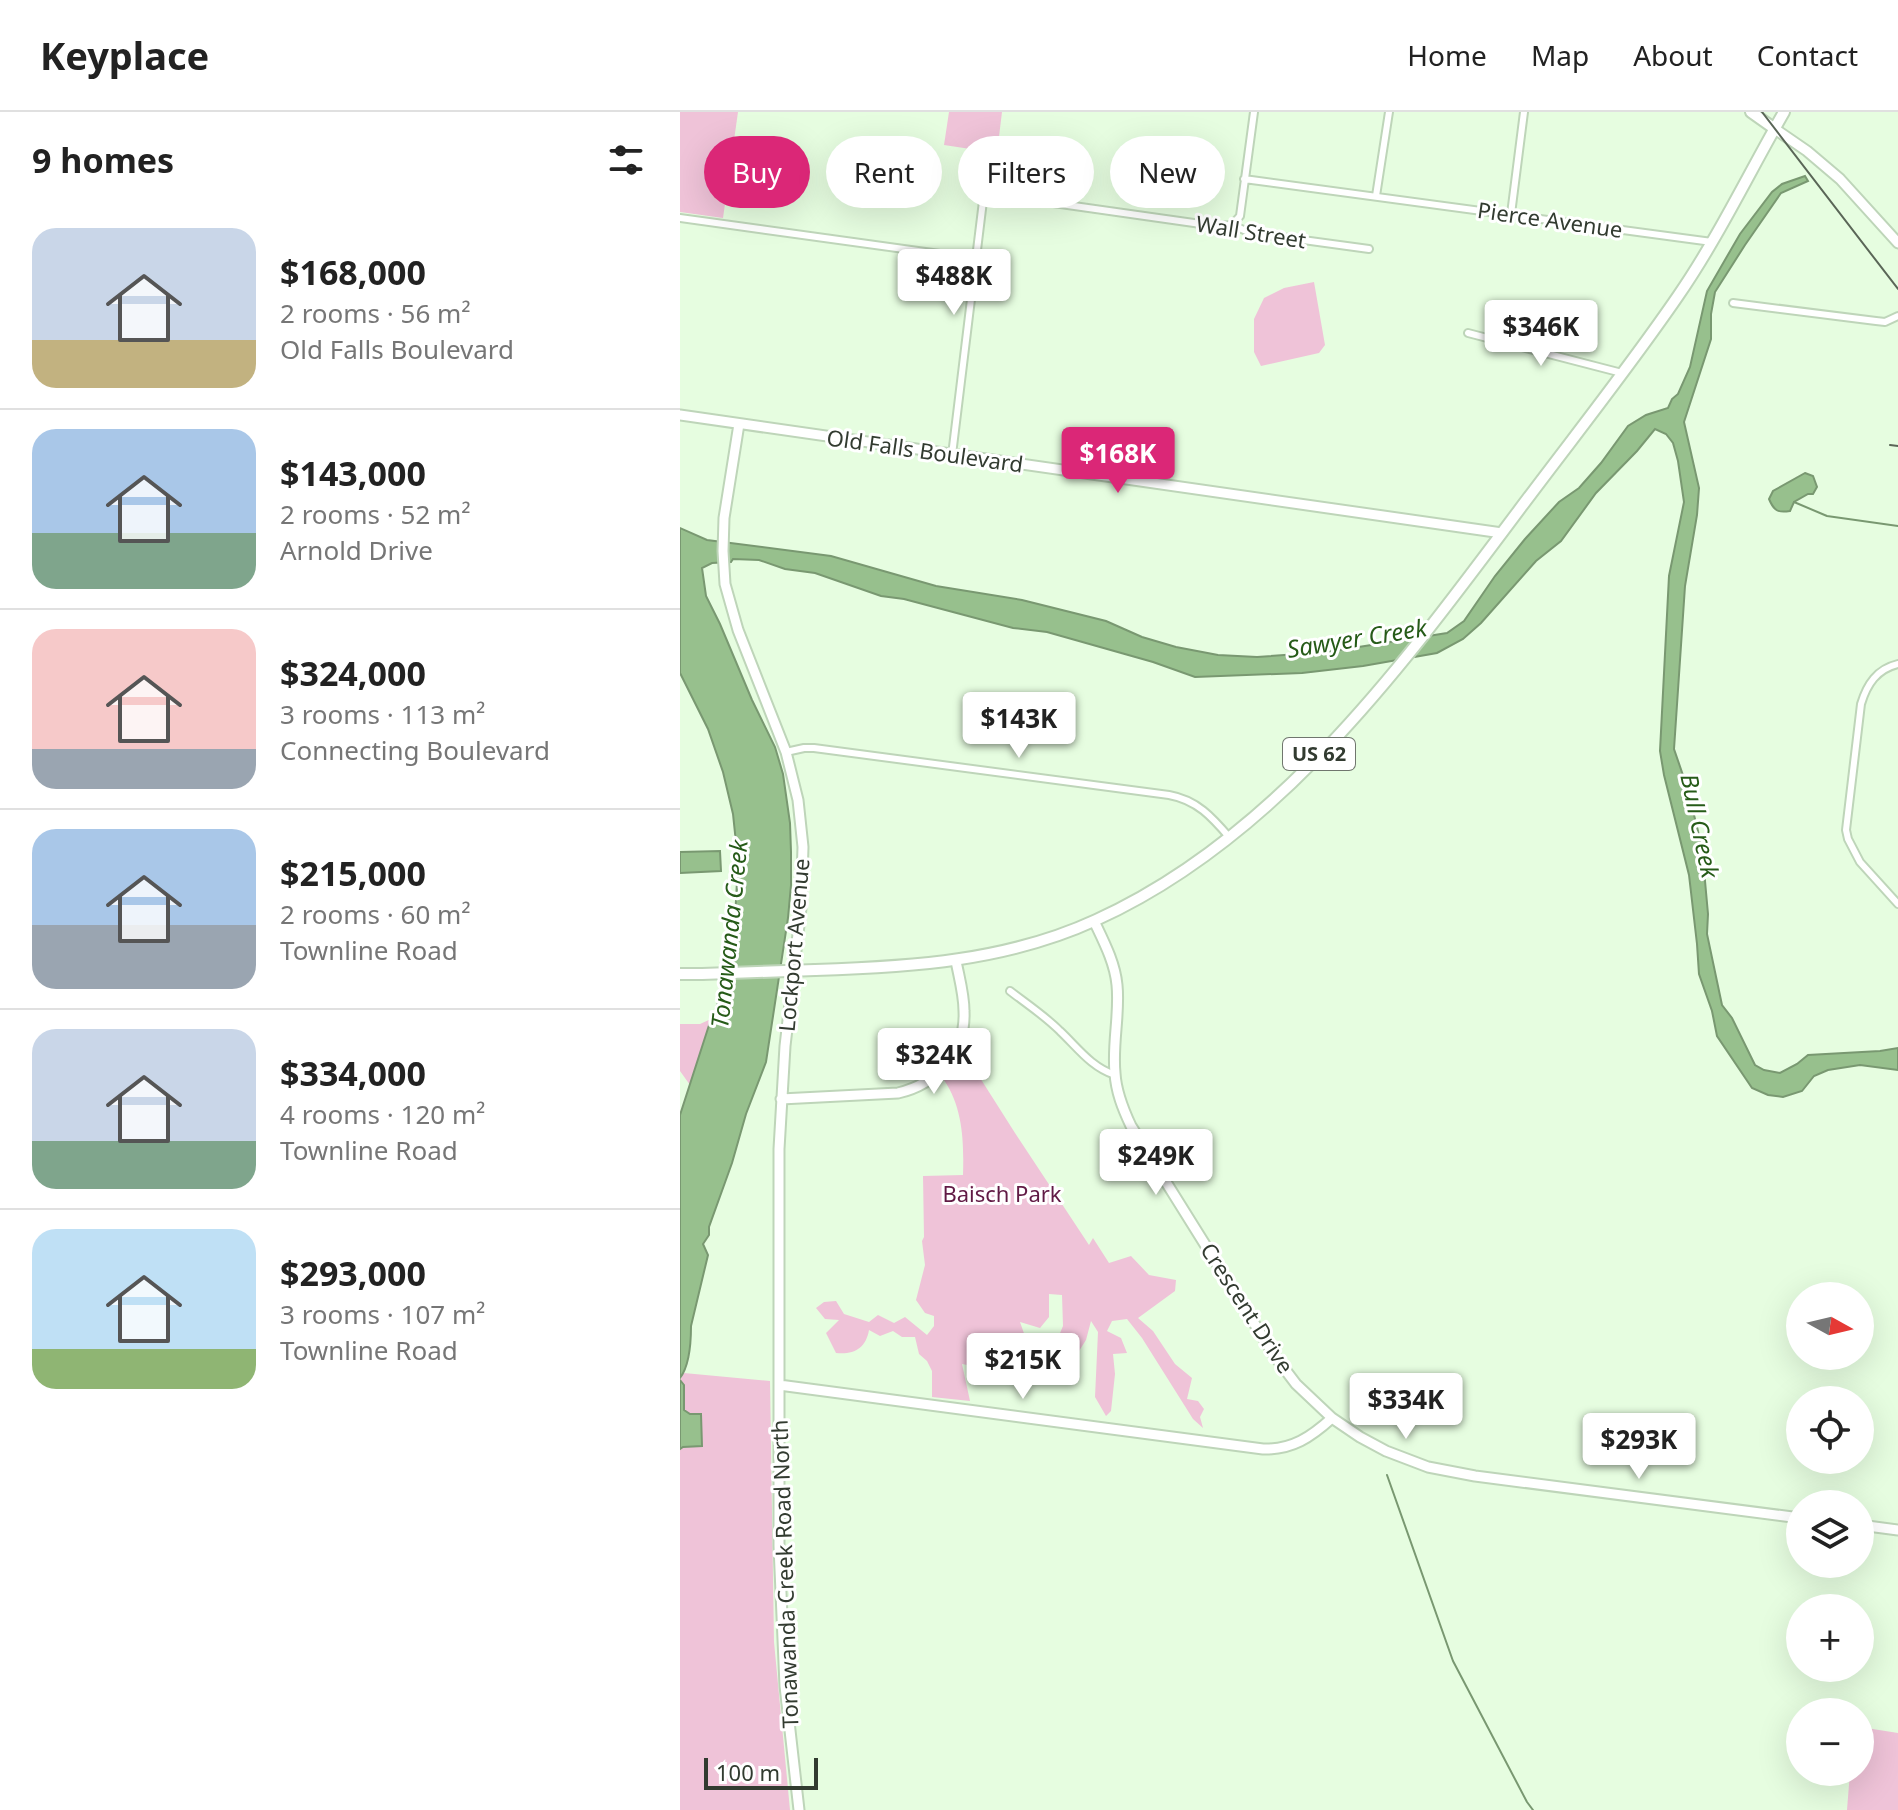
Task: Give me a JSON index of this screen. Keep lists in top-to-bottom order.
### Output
{
  "streets": {
    "main road": ["US 62"],
    "street": [
      "Pierce Avenue",
      "Wall Street",
      "Old Falls Boulevard",
      "Lockport Avenue",
      "Crescent Drive",
      "Tonawanda Creek Road North"
    ]
  },
  "crossings": [
    ["Pierce Avenue", "US 62"],
    ["Old Falls Boulevard", "US 62"],
    ["Old Falls Boulevard", "Lockport Avenue"],
    ["US 62", "Crescent Drive"],
    ["Lockport Avenue", "Tonawanda Creek Road North"]
  ],
  "water": ["Sawyer Creek", "Bull Creek", "Tonawanda Creek"],
  "parks": ["Baisch Park"],
  "scale_bar": "100 m",
  "north": "right",
  "page": {
    "header": "Keyplace",
    "nav": [
      "Home",
      "Map",
      "About",
      "Contact"
    ],
    "heading": "9 homes",
    "chip": [
      "Buy",
      "Rent",
      "Filters",
      "New"
    ],
    "list": [
      {
        "name": "$168,000",
        "note": "2 rooms · 56 m² · Old Falls Boulevard"
      },
      {
        "name": "$143,000",
        "note": "2 rooms · 52 m² · Arnold Drive"
      },
      {
        "name": "$324,000",
        "note": "3 rooms · 113 m² · Connecting Boulevard"
      },
      {
        "name": "$215,000",
        "note": "2 rooms · 60 m² · Townline Road"
      },
      {
        "name": "$334,000",
        "note": "4 rooms · 120 m² · Townline Road"
      },
      {
        "name": "$293,000",
        "note": "3 rooms · 107 m² · Townline Road"
      }
    ],
    "price": [
      "$488K",
      "$346K",
      "$168K",
      "$143K",
      "$324K",
      "$249K",
      "$215K",
      "$334K",
      "$293K"
    ],
    "map_buttons": ["+", "−"],
    "scale": "100 m"
  }
}
